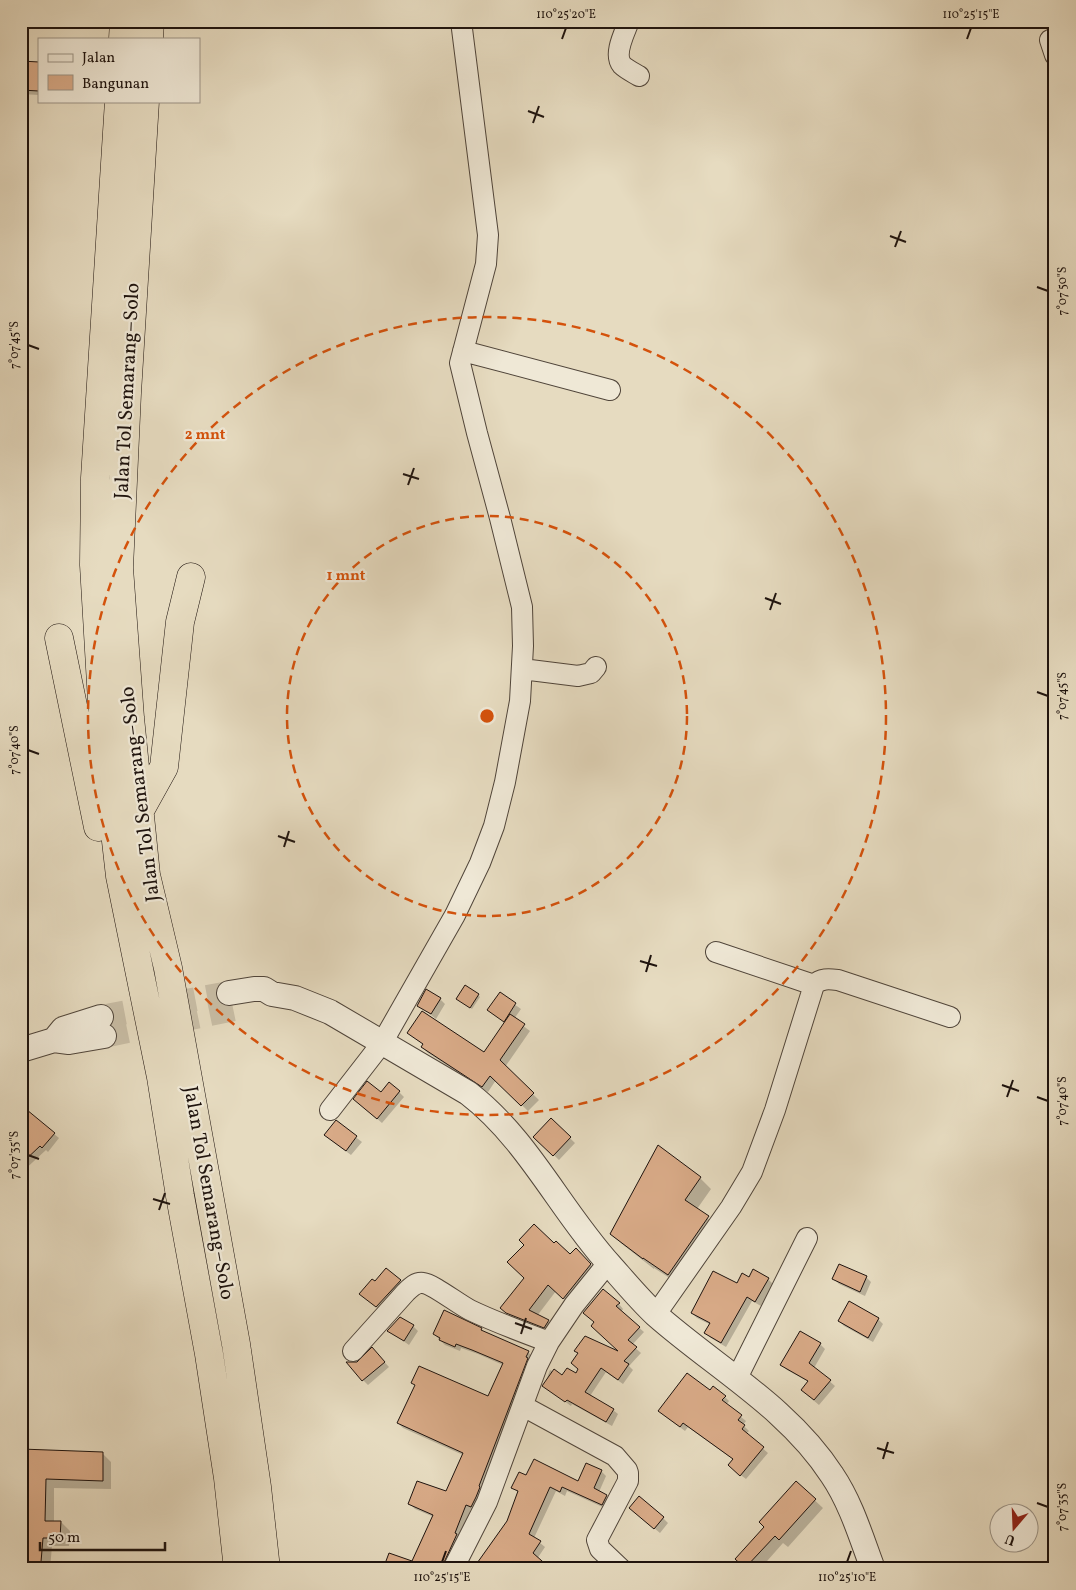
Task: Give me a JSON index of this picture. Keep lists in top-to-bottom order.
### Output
{
  "streets": {
    "highway": ["Jalan Tol Semarang–Solo"]
  },
  "legend": ["Jalan", "Bangunan"],
  "scale_bar": "50 m",
  "north": "bottom",
  "coordinates": [
    "110°25'20\"E",
    "110°25'15\"E",
    "7°07'50\"S",
    "7°07'45\"S",
    "7°07'40\"S",
    "7°07'35\"S",
    "110°25'10\"E"
  ],
  "rings": ["2 mnt", "1 mnt"]
}
